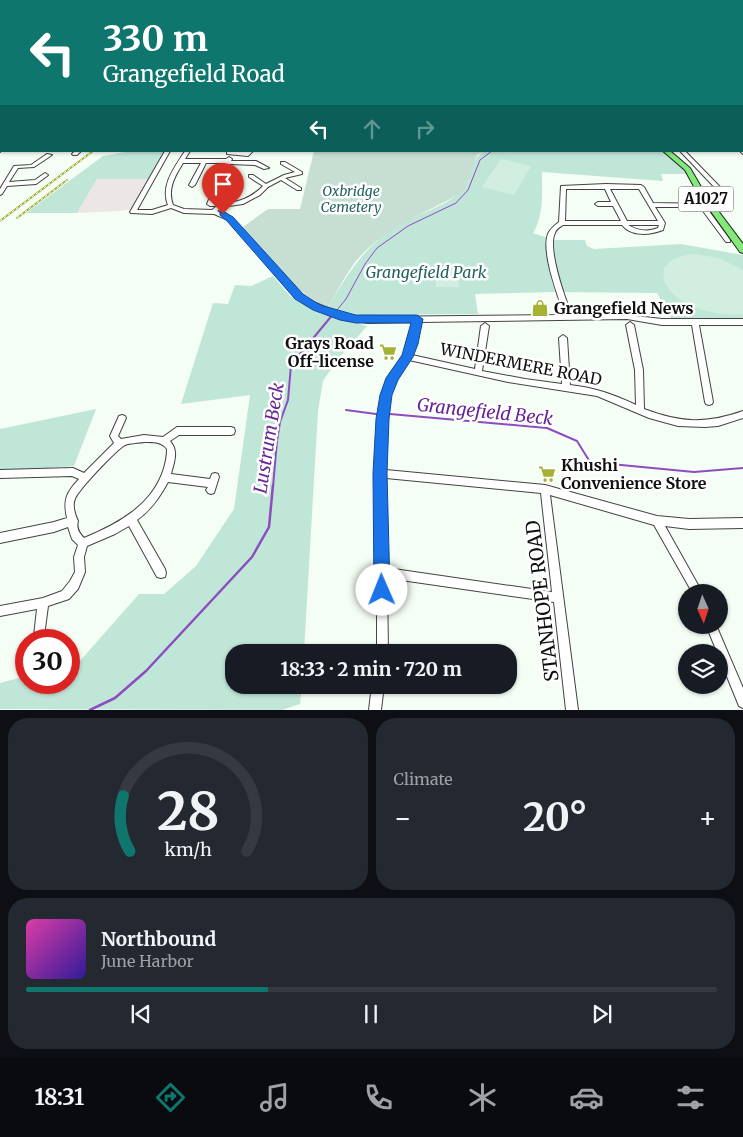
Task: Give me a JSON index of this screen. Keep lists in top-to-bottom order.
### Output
{
  "streets": {
    "main road": ["A1027"],
    "street": ["WINDERMERE ROAD", "STANHOPE ROAD"]
  },
  "water": ["Grangefield Beck", "Lustrum Beck"],
  "parks": ["Oxbridge Cemetery", "Grangefield Park"],
  "places": {
    "shop": ["Grangefield News"],
    "supermarket": ["Grays Road Off-license", "Khushi Convenience Store"]
  },
  "north": "bottom",
  "page": {
    "turn": ["330 m", "Grangefield Road"],
    "limit": "30",
    "trip": "18:33 · 2 min · 720 m",
    "tile": "Climate",
    "heat": ["−", "20°", "+"],
    "song": ["Northbound", "June Harbor"],
    "tabs": "18:31",
    "gauge": ["28", "km/h"]
  }
}
